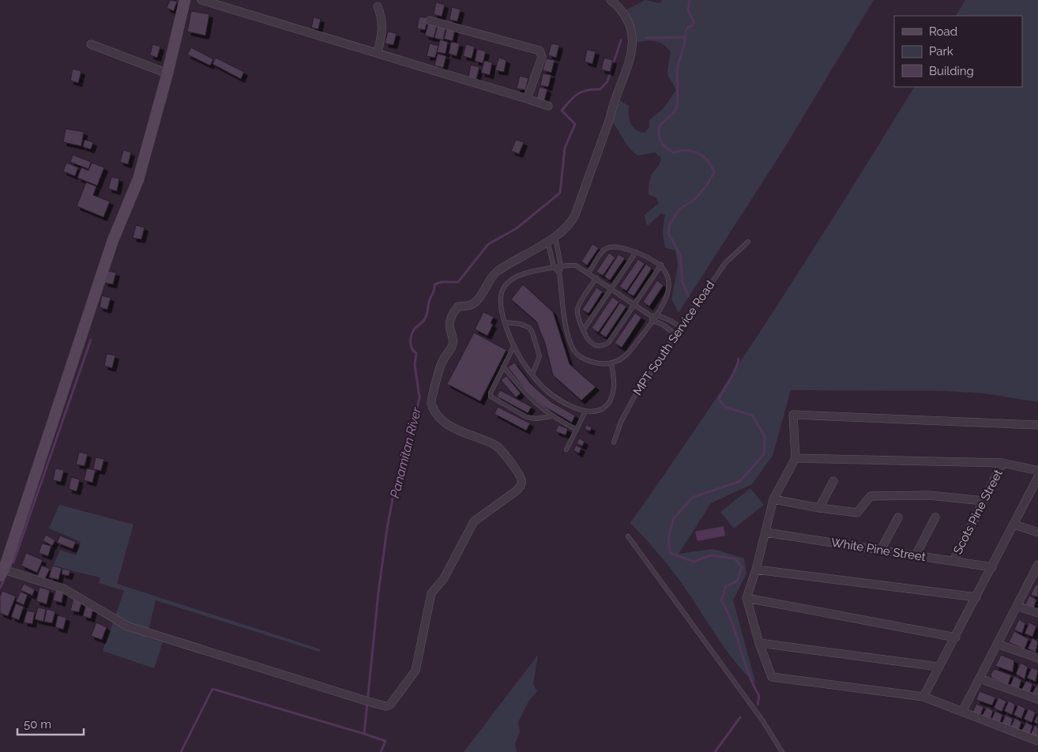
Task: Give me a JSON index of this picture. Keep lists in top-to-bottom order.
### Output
{
  "streets": {
    "street": ["Scots Pine Street", "White Pine Street"],
    "lane": ["MPT South Service Road"]
  },
  "crossings": [
    ["Scots Pine Street", "White Pine Street"]
  ],
  "water": ["Panamitan River"],
  "legend": ["Road", "Park", "Building"],
  "scale_bar": "50 m"
}
